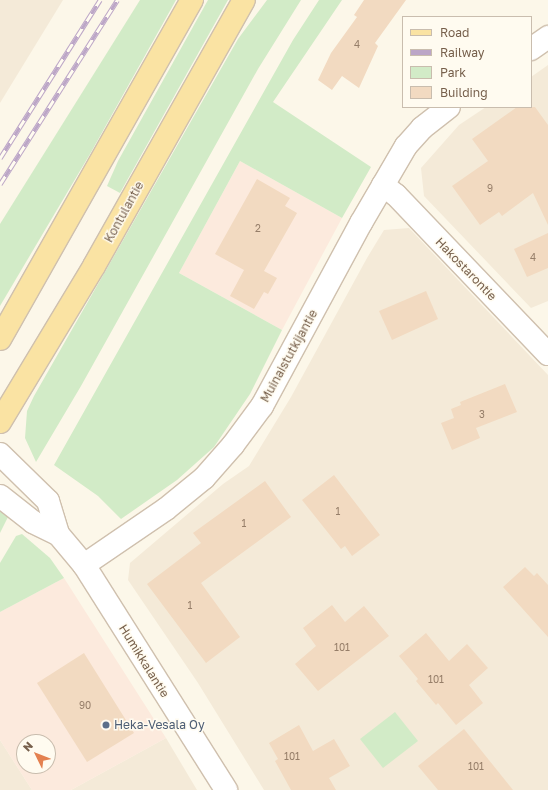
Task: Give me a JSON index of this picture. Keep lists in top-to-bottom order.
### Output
{
  "streets": {
    "main road": ["Kontulantie"],
    "street": ["Hakostarontie", "Muinaistutkijantie", "Humikkalantie"]
  },
  "crossings": [
    ["Hakostarontie", "Muinaistutkijantie"],
    ["Muinaistutkijantie", "Humikkalantie"]
  ],
  "places": ["Heka-Vesala Oy"],
  "house_numbers": [
    "4",
    "9",
    "2",
    "4",
    "3",
    "1",
    "1",
    "1",
    "101",
    "101",
    "90",
    "101",
    "101"
  ],
  "legend": [
    "Road",
    "Railway",
    "Park",
    "Building"
  ],
  "north": "top left"
}
